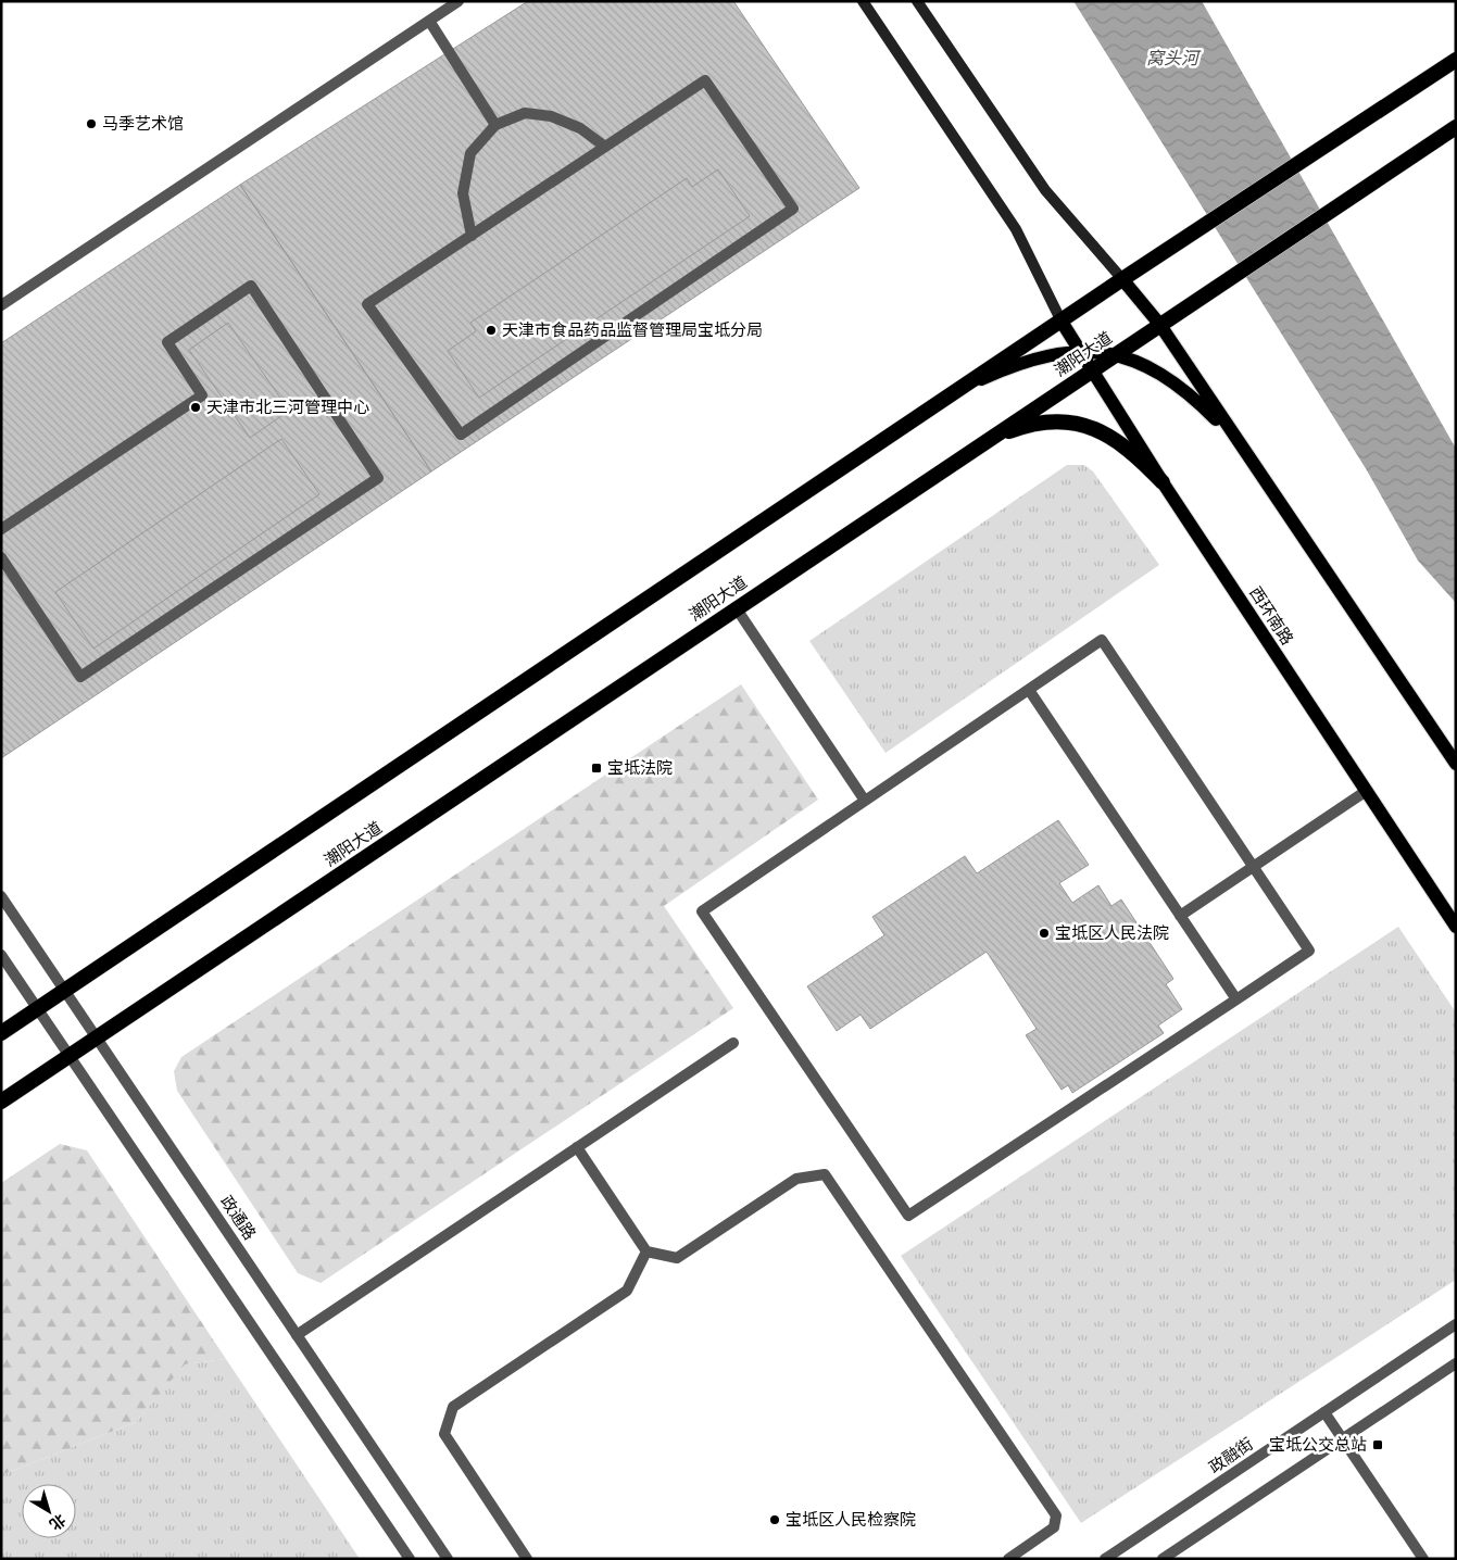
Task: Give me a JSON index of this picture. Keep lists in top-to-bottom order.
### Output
{
  "streets": {
    "highway": ["潮阳大道"],
    "main road": ["西环南路"],
    "street": ["政通路", "政融街"]
  },
  "crossings": [
    ["潮阳大道", "西环南路"],
    ["潮阳大道", "政通路"]
  ],
  "water": ["窝头河"],
  "places": {
    "other": [
      "马季艺术馆",
      "天津市食品药品监督管理局宝坻分局",
      "天津市北三河管理中心",
      "宝坻区人民法院",
      "宝坻区人民检察院"
    ],
    "transit": ["宝坻法院", "宝坻公交总站"]
  },
  "north": "bottom right"
}
